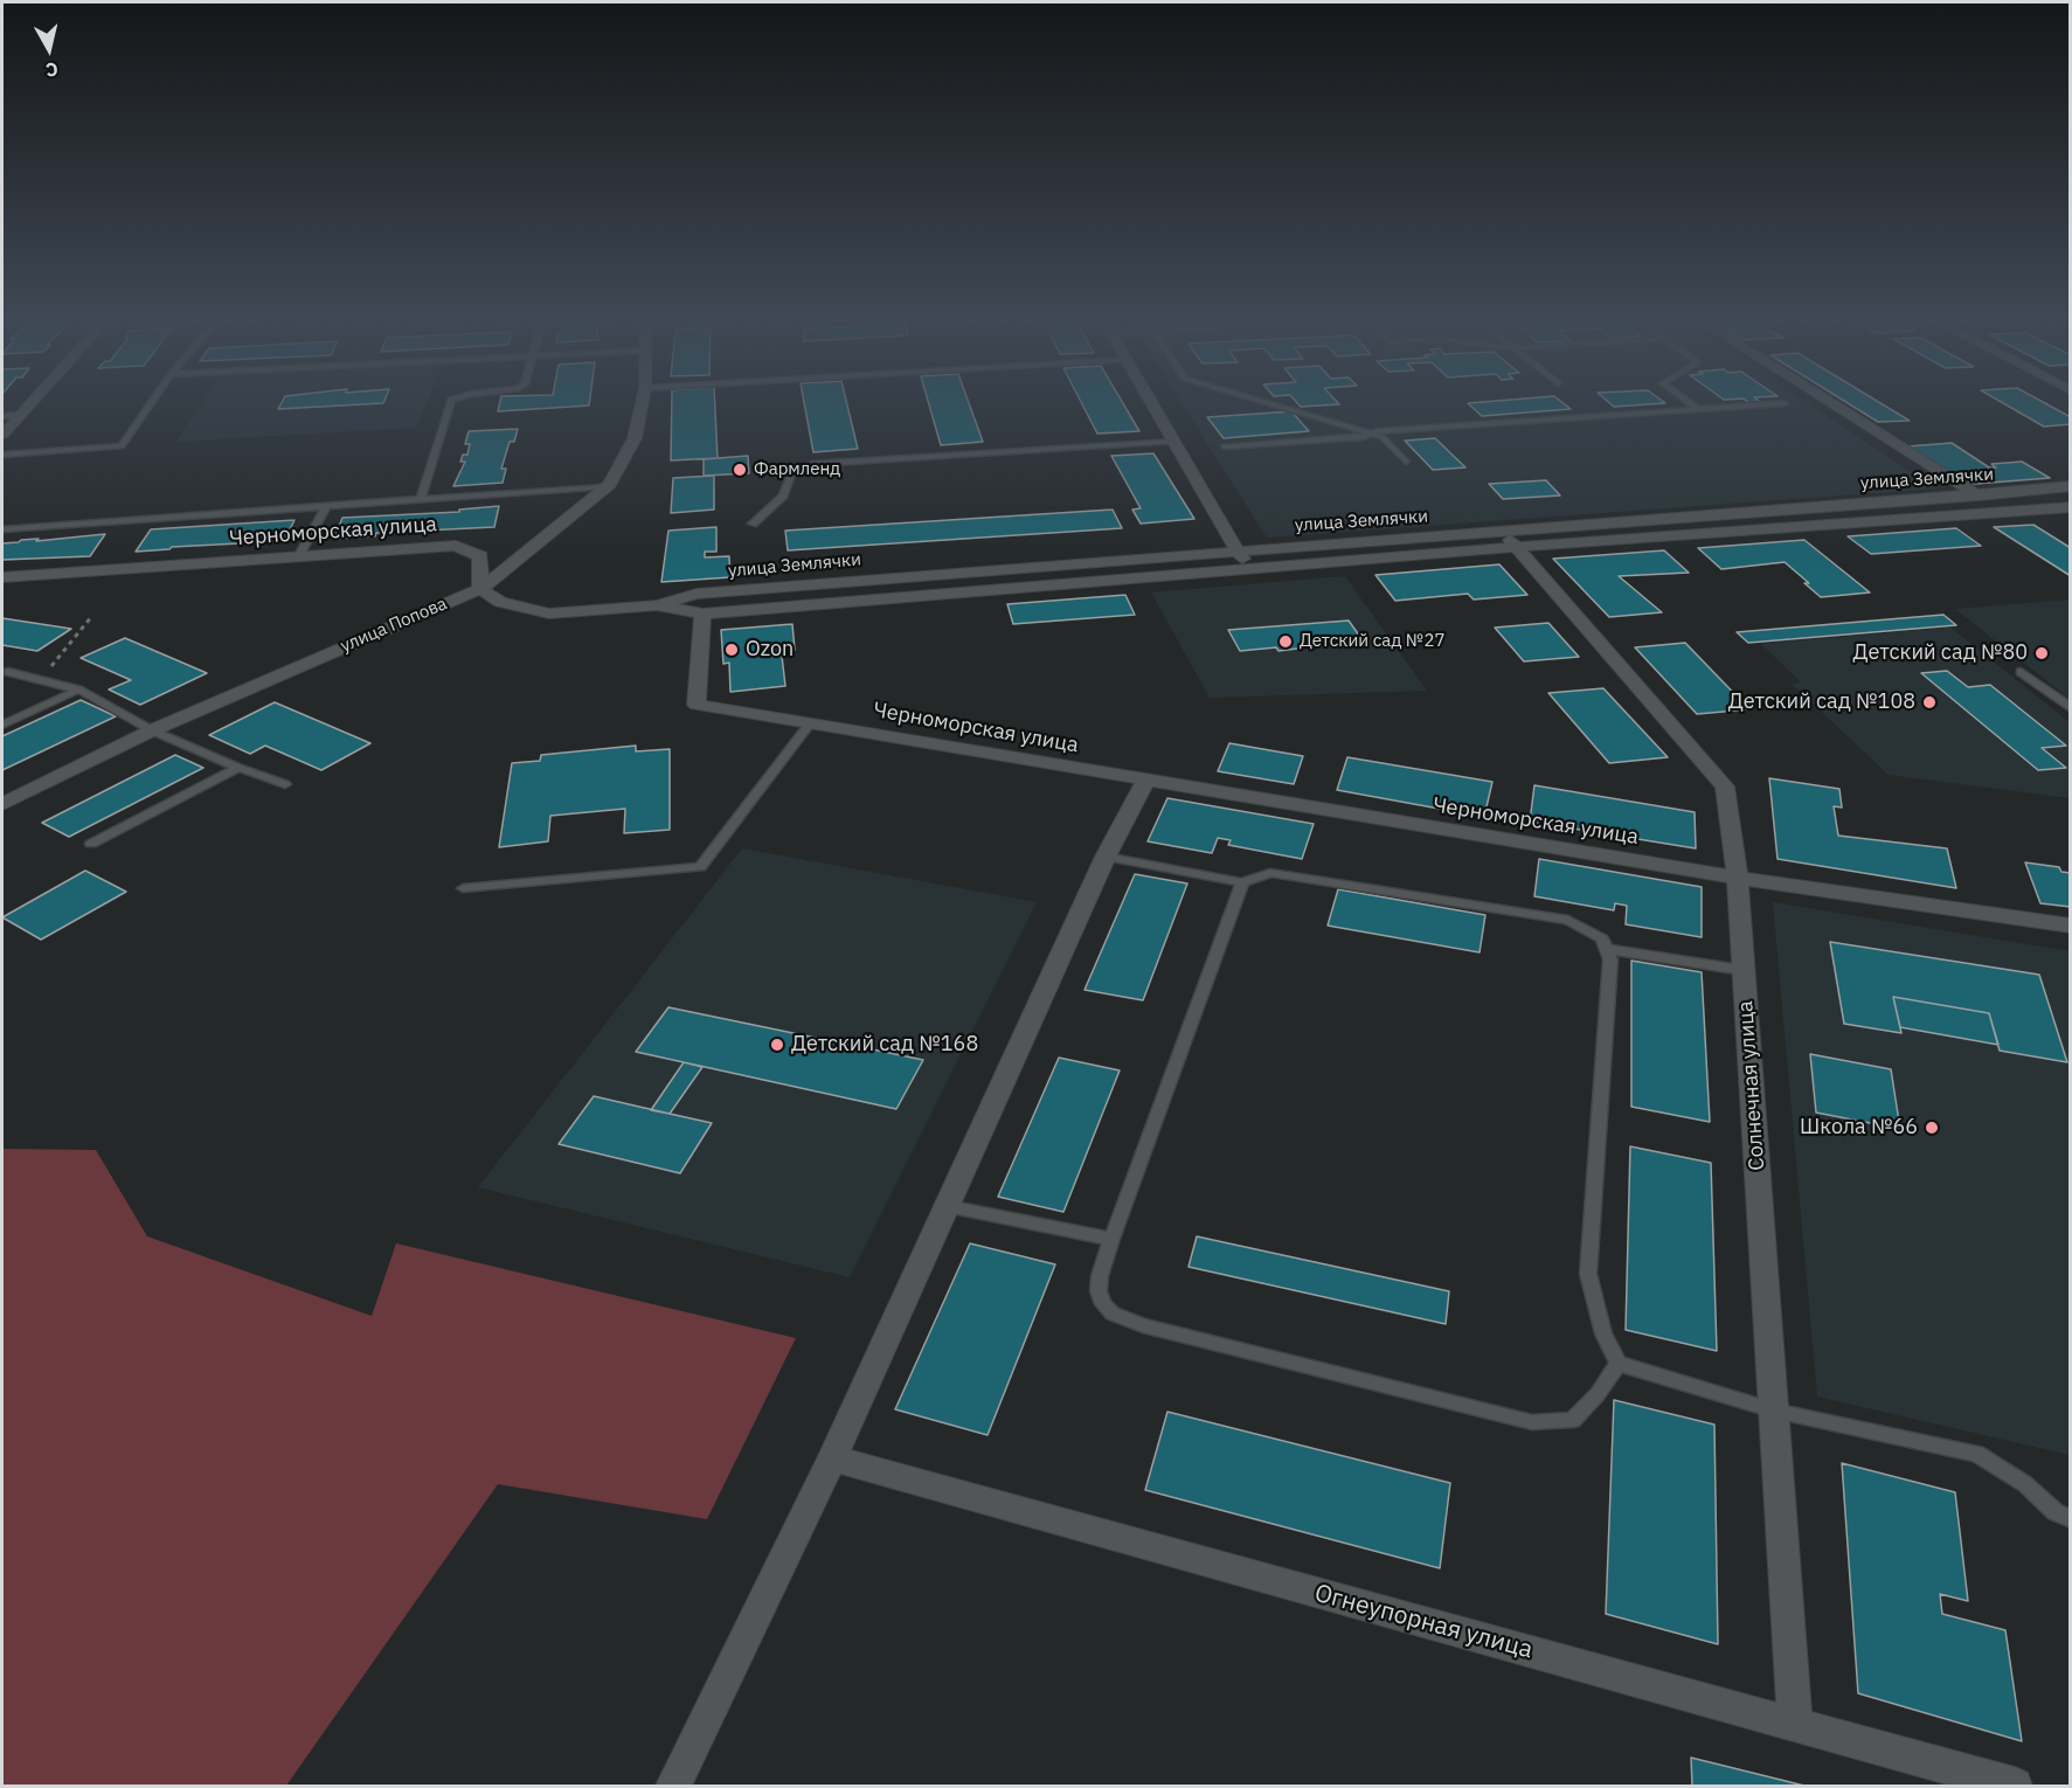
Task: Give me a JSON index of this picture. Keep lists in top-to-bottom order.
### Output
{
  "streets": {
    "street": [
      "улица Землячки",
      "Черноморская улица",
      "улица Попова",
      "Солнечная улица",
      "Огнеупорная улица"
    ]
  },
  "crossings": [
    ["улица Землячки", "Черноморская улица"],
    ["улица Землячки", "Солнечная улица"],
    ["Черноморская улица", "улица Попова"],
    ["Черноморская улица", "Солнечная улица"],
    ["Солнечная улица", "Огнеупорная улица"]
  ],
  "places": [
    "Фармленд",
    "Детский сад №27",
    "Ozon",
    "Детский сад №80",
    "Детский сад №108",
    "Детский сад №168",
    "Школа №66"
  ],
  "north": "bottom"
}
